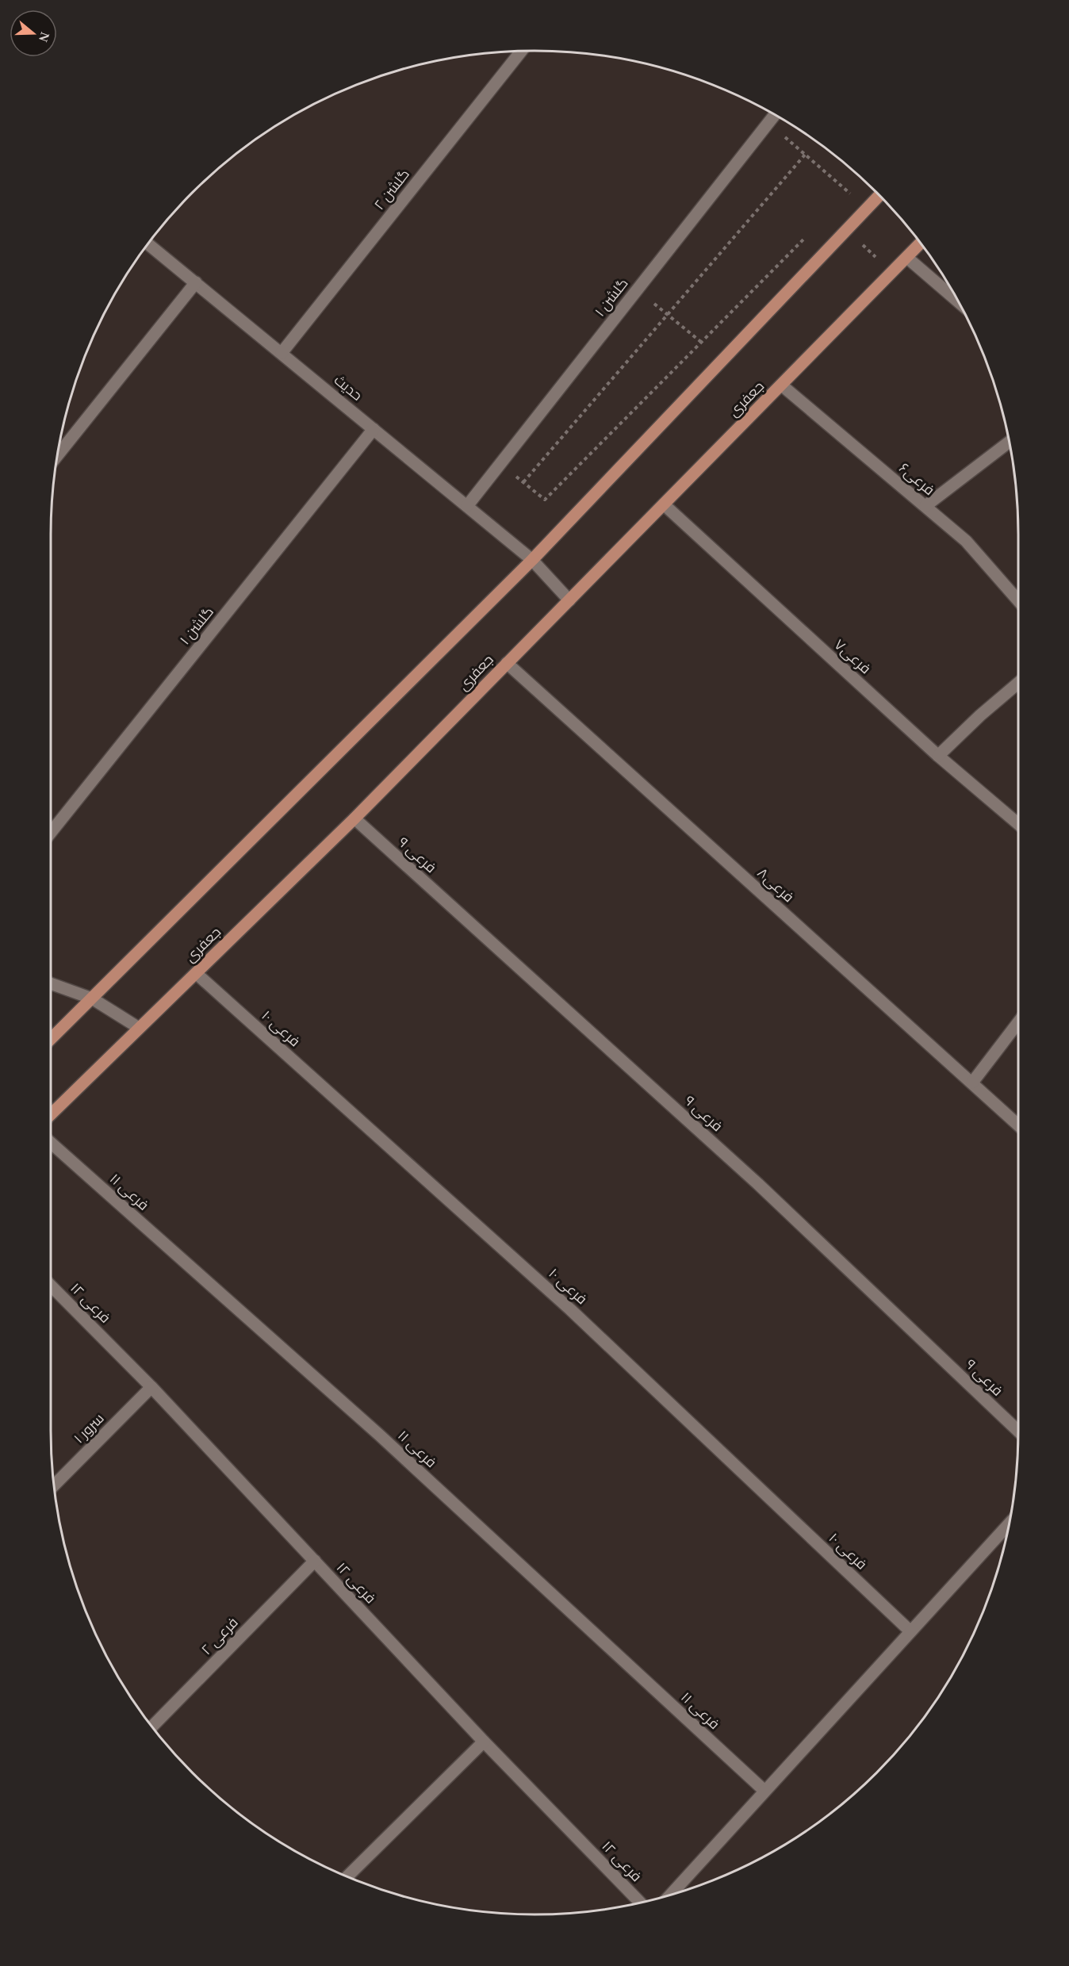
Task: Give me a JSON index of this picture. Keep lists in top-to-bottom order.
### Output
{
  "streets": {
    "main road": ["جعفری"],
    "street": [
      "گلشن ۲",
      "گلشن ۱",
      "حدیث",
      "فرعی۶",
      "فرعی۷",
      "فرعی ۹",
      "فرعی۸",
      "فرعی ۱۰",
      "فرعی ۱۱",
      "فرعی ۱۲",
      "سرور ۱",
      "فرعی ۲"
    ]
  },
  "crossings": [
    ["گلشن ۲", "حدیث"],
    ["گلشن ۱", "حدیث"],
    ["حدیث", "جعفری"],
    ["جعفری", "فرعی۶"],
    ["جعفری", "فرعی۷"],
    ["جعفری", "فرعی ۹"],
    ["جعفری", "فرعی۸"],
    ["جعفری", "فرعی ۱۰"],
    ["فرعی ۱۲", "سرور ۱"],
    ["فرعی ۱۲", "فرعی ۲"]
  ],
  "north": "right"
}
